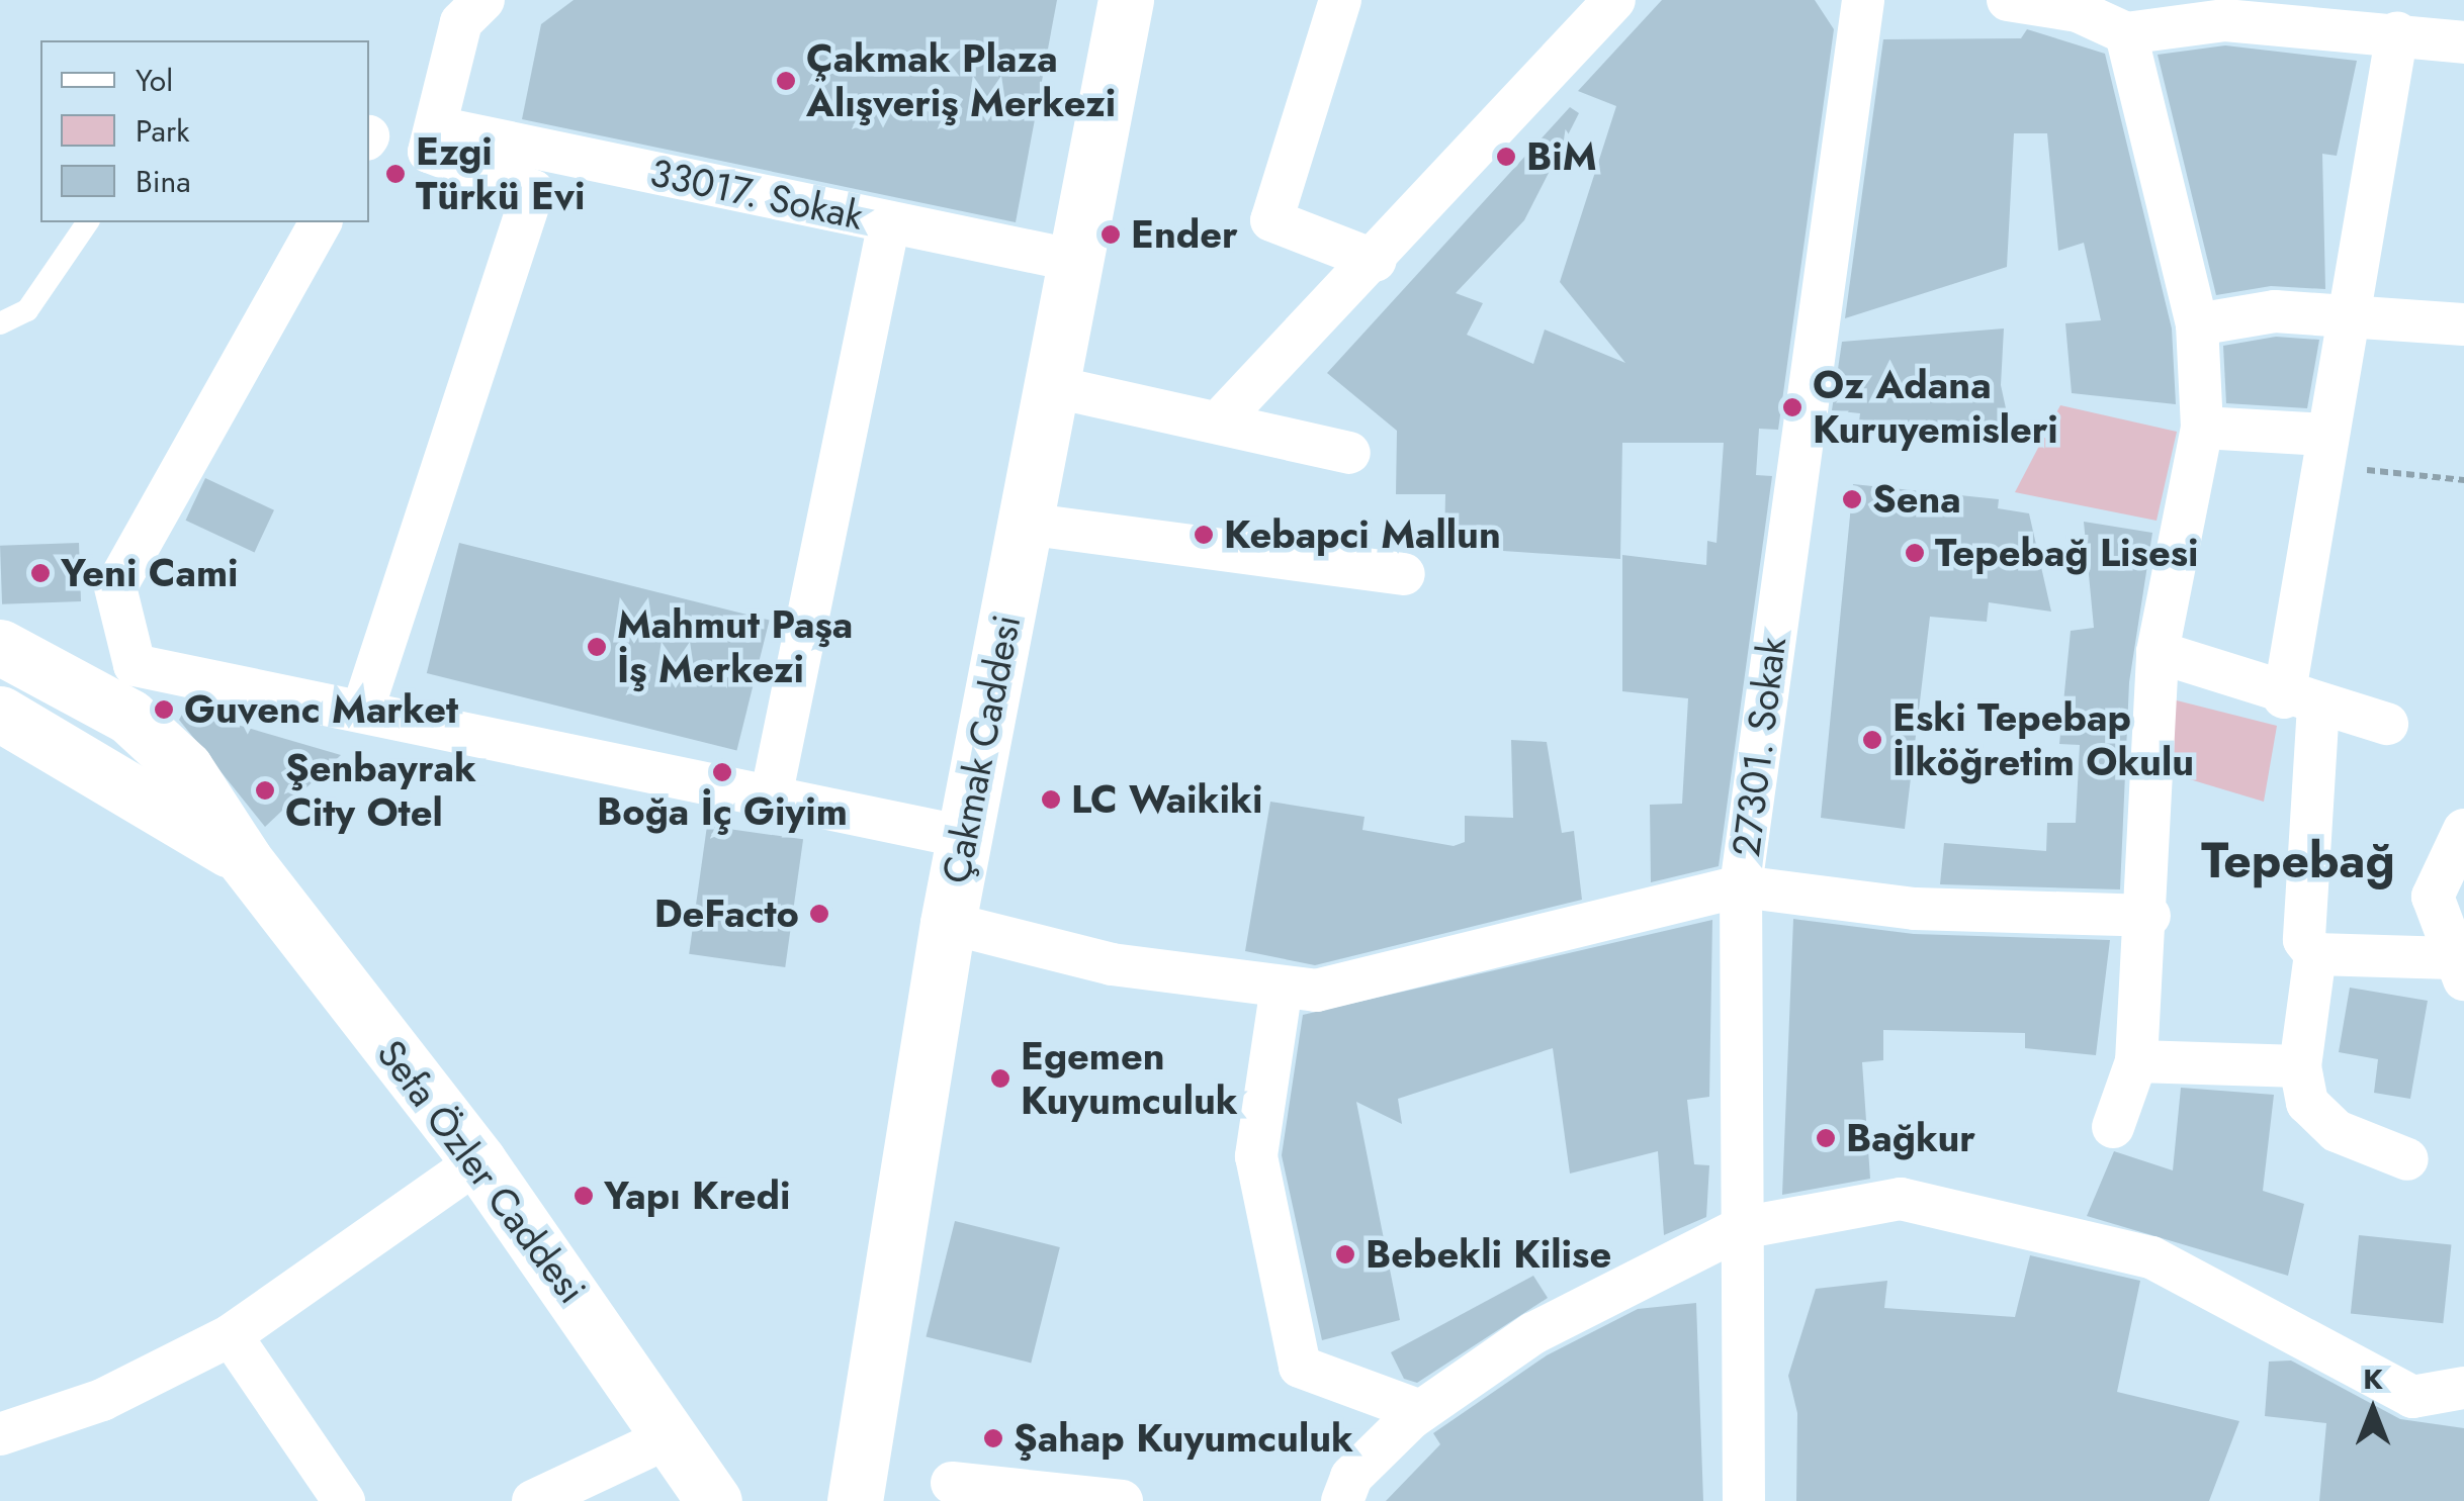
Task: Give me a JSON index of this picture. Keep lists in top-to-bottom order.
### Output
{
  "streets": {
    "main road": ["Çakmak Caddesi", "Sefa Özler Caddesi"],
    "street": ["33017. Sokak", "27301. Sokak"]
  },
  "crossings": [
    ["33017. Sokak", "Çakmak Caddesi"]
  ],
  "districts": ["Tepebağ"],
  "places": [
    "Çakmak Plaza Alışveriş Merkezi",
    "BiM",
    "Ezgi Türkü Evi",
    "Ender",
    "Oz Adana Kuruyemisleri",
    "Sena",
    "Kebapci Mallun",
    "Tepebağ Lisesi",
    "Yeni Cami",
    "Mahmut Paşa İş Merkezi",
    "Guvenc Market",
    "Eski Tepebap İlköğretim Okulu",
    "Boğa İç Giyim",
    "Şenbayrak City Otel",
    "LC Waikiki",
    "DeFacto",
    "Egemen Kuyumculuk",
    "Bağkur",
    "Yapı Kredi",
    "Bebekli Kilise",
    "Şahap Kuyumculuk"
  ],
  "legend": ["Yol", "Park", "Bina"],
  "north": "top"
}
